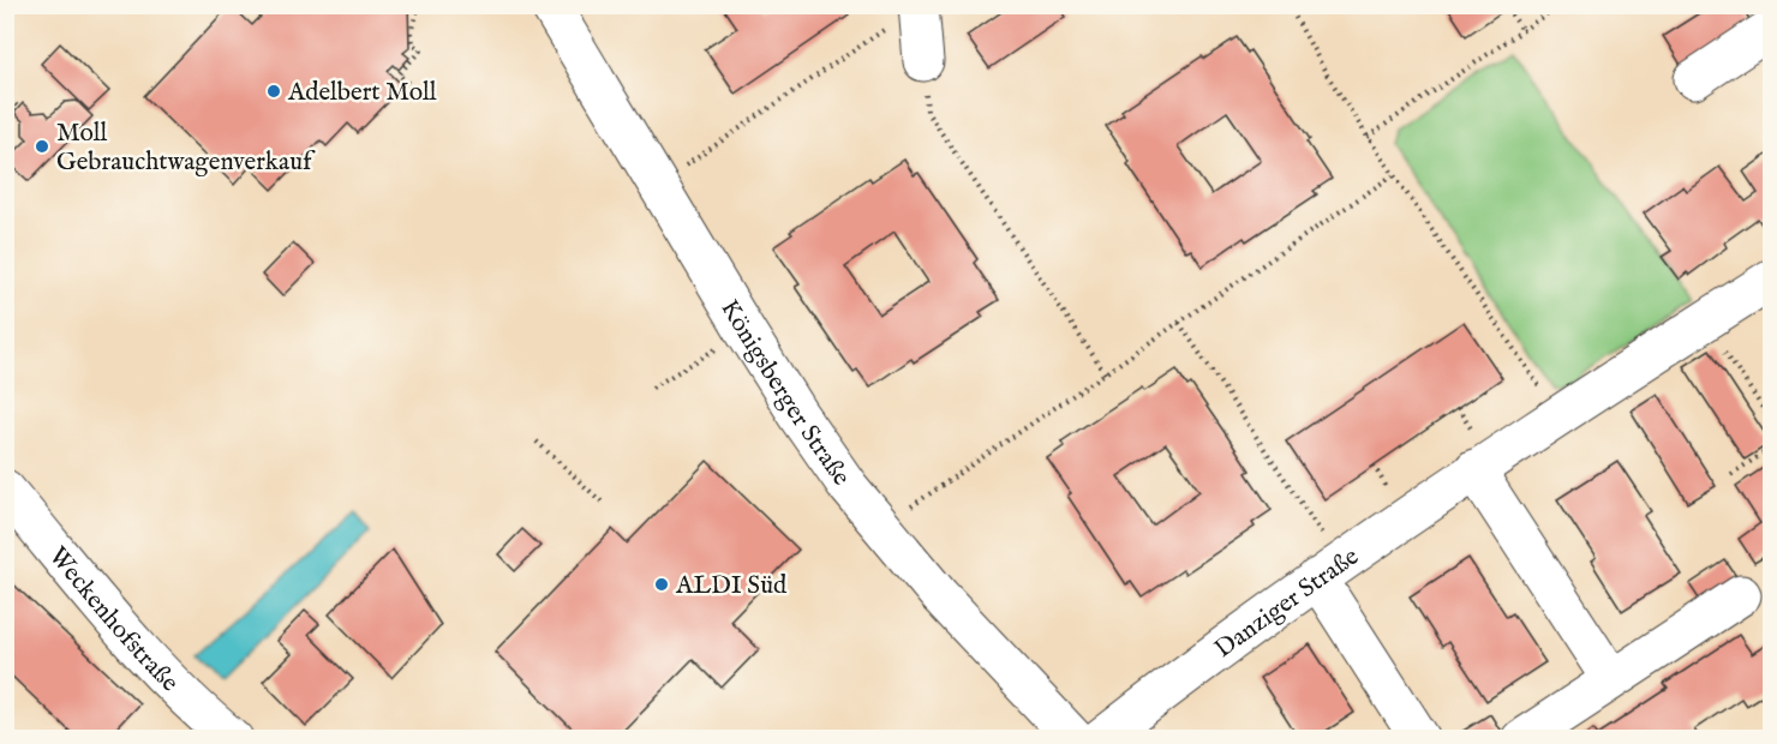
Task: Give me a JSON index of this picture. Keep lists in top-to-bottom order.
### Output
{
  "streets": {
    "street": ["Königsberger Straße", "Danziger Straße", "Weckenhofstraße"]
  },
  "places": ["Adelbert Moll", "Moll Gebrauchtwagenverkauf", "ALDI Süd"]
}
